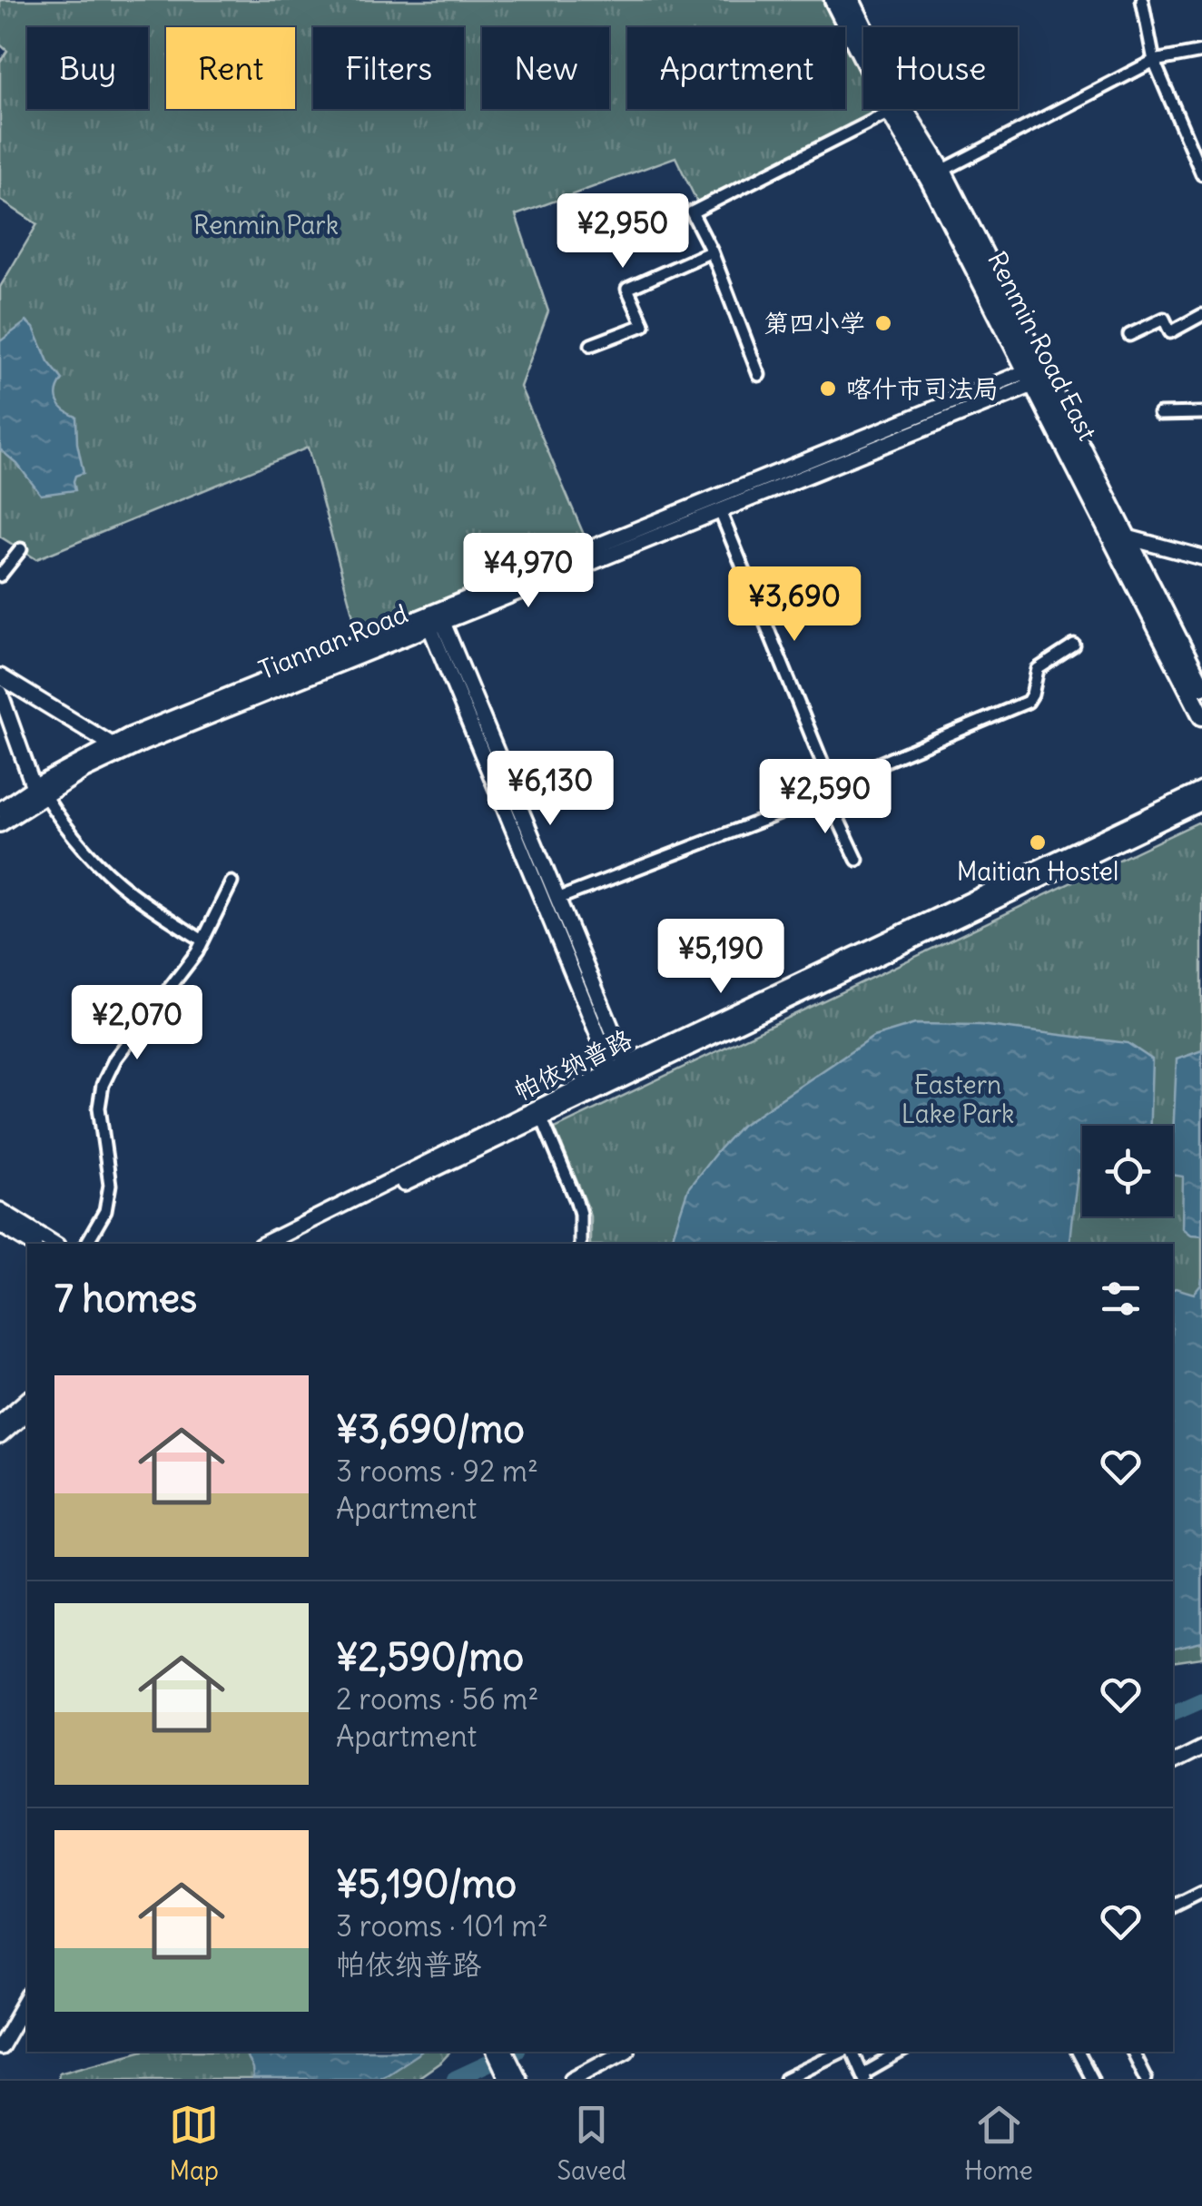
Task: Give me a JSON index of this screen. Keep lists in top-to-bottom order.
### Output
{
  "streets": {
    "main road": ["Renmin Road East"],
    "street": ["Tiannan Road", "帕依纳普路"]
  },
  "crossings": [
    ["Renmin Road East", "Tiannan Road"]
  ],
  "parks": ["Renmin Park", "Eastern Lake Park"],
  "places": ["第四小学", "喀什市司法局", "Maitian Hostel"],
  "page": {
    "chip": [
      "Buy",
      "Rent",
      "Filters",
      "New",
      "Apartment",
      "House"
    ],
    "price": [
      "¥2,950",
      "¥4,970",
      "¥3,690",
      "¥6,130",
      "¥2,590",
      "¥5,190",
      "¥2,070"
    ],
    "heading": "7 homes",
    "list": [
      {
        "name": "¥3,690/mo",
        "note": "3 rooms · 92 m² · Apartment"
      },
      {
        "name": "¥2,590/mo",
        "note": "2 rooms · 56 m² · Apartment"
      },
      {
        "name": "¥5,190/mo",
        "note": "3 rooms · 101 m² · 帕依纳普路"
      }
    ],
    "tabs": ["Map", "Saved", "Home"]
  }
}
